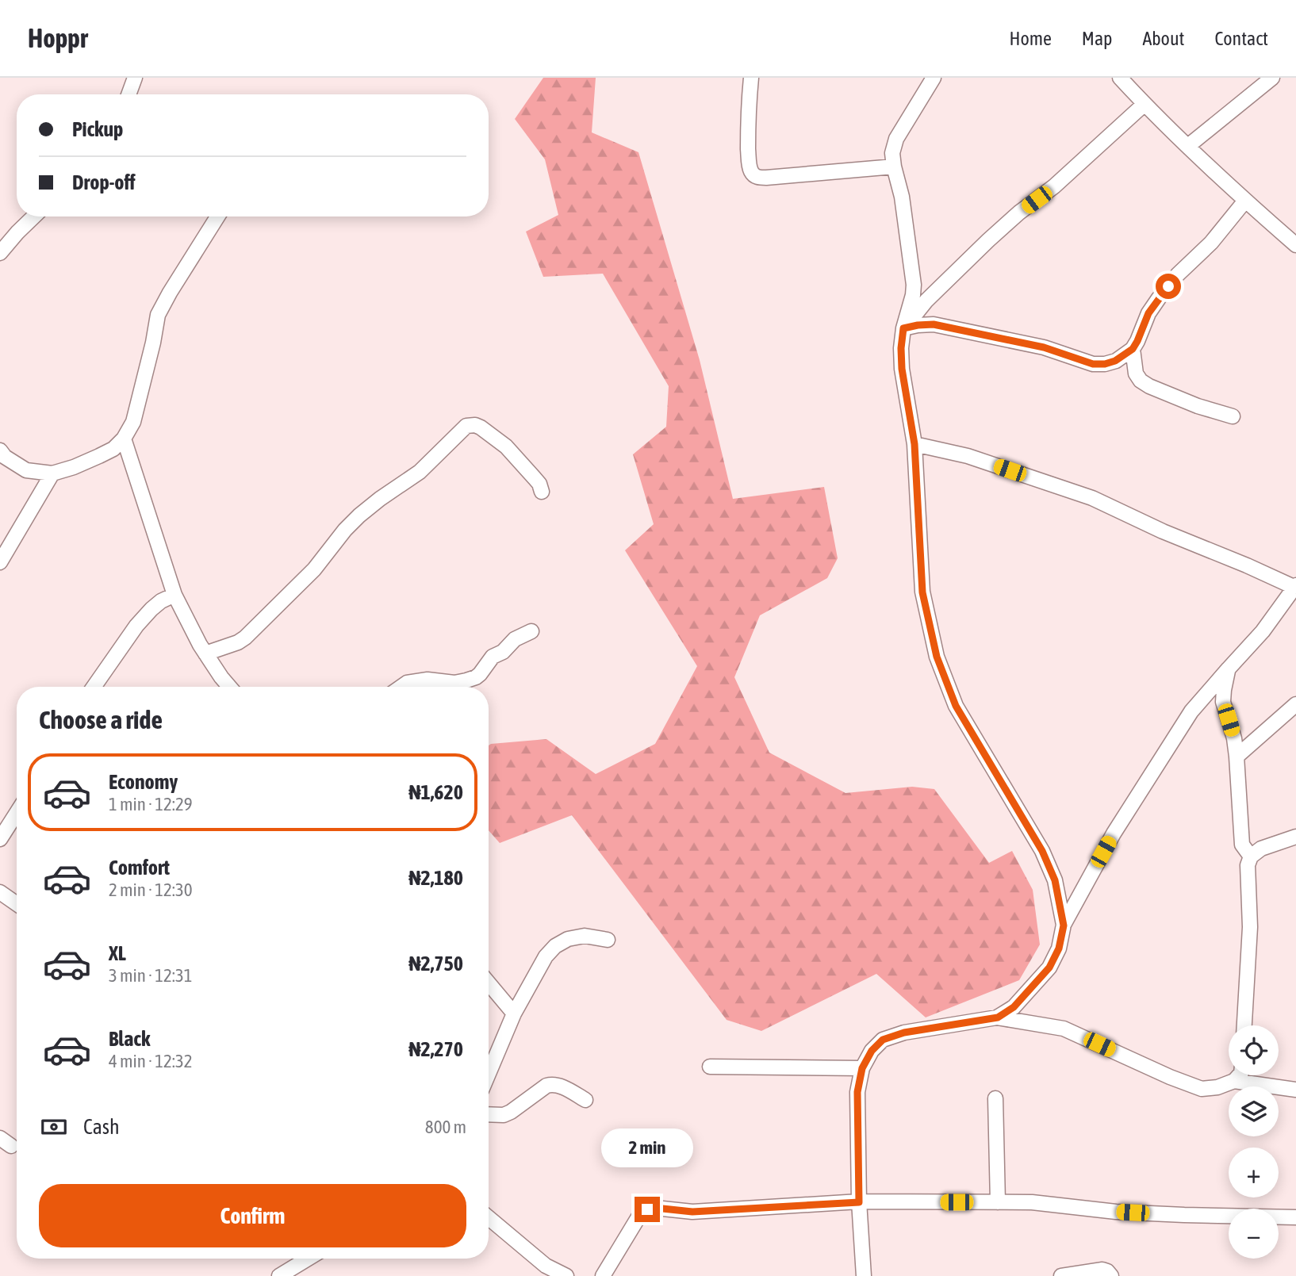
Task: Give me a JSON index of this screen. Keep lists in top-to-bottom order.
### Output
{
  "page": {
    "header": "Hoppr",
    "nav": [
      "Home",
      "Map",
      "About",
      "Contact"
    ],
    "banner": ["Pickup", "Drop-off"],
    "heading": "Choose a ride",
    "list": [
      {
        "name": "Economy",
        "note": "1 min · 12:29",
        "value": "₦1,620"
      },
      {
        "name": "Comfort",
        "note": "2 min · 12:30",
        "value": "₦2,180"
      },
      {
        "name": "XL",
        "note": "3 min · 12:31",
        "value": "₦2,750"
      },
      {
        "name": "Black",
        "note": "4 min · 12:32",
        "value": "₦2,270"
      }
    ],
    "map_buttons": ["+", "−"],
    "pay": ["Cash", "800 m"],
    "bubble": "2 min",
    "buttons": "Confirm"
  }
}
